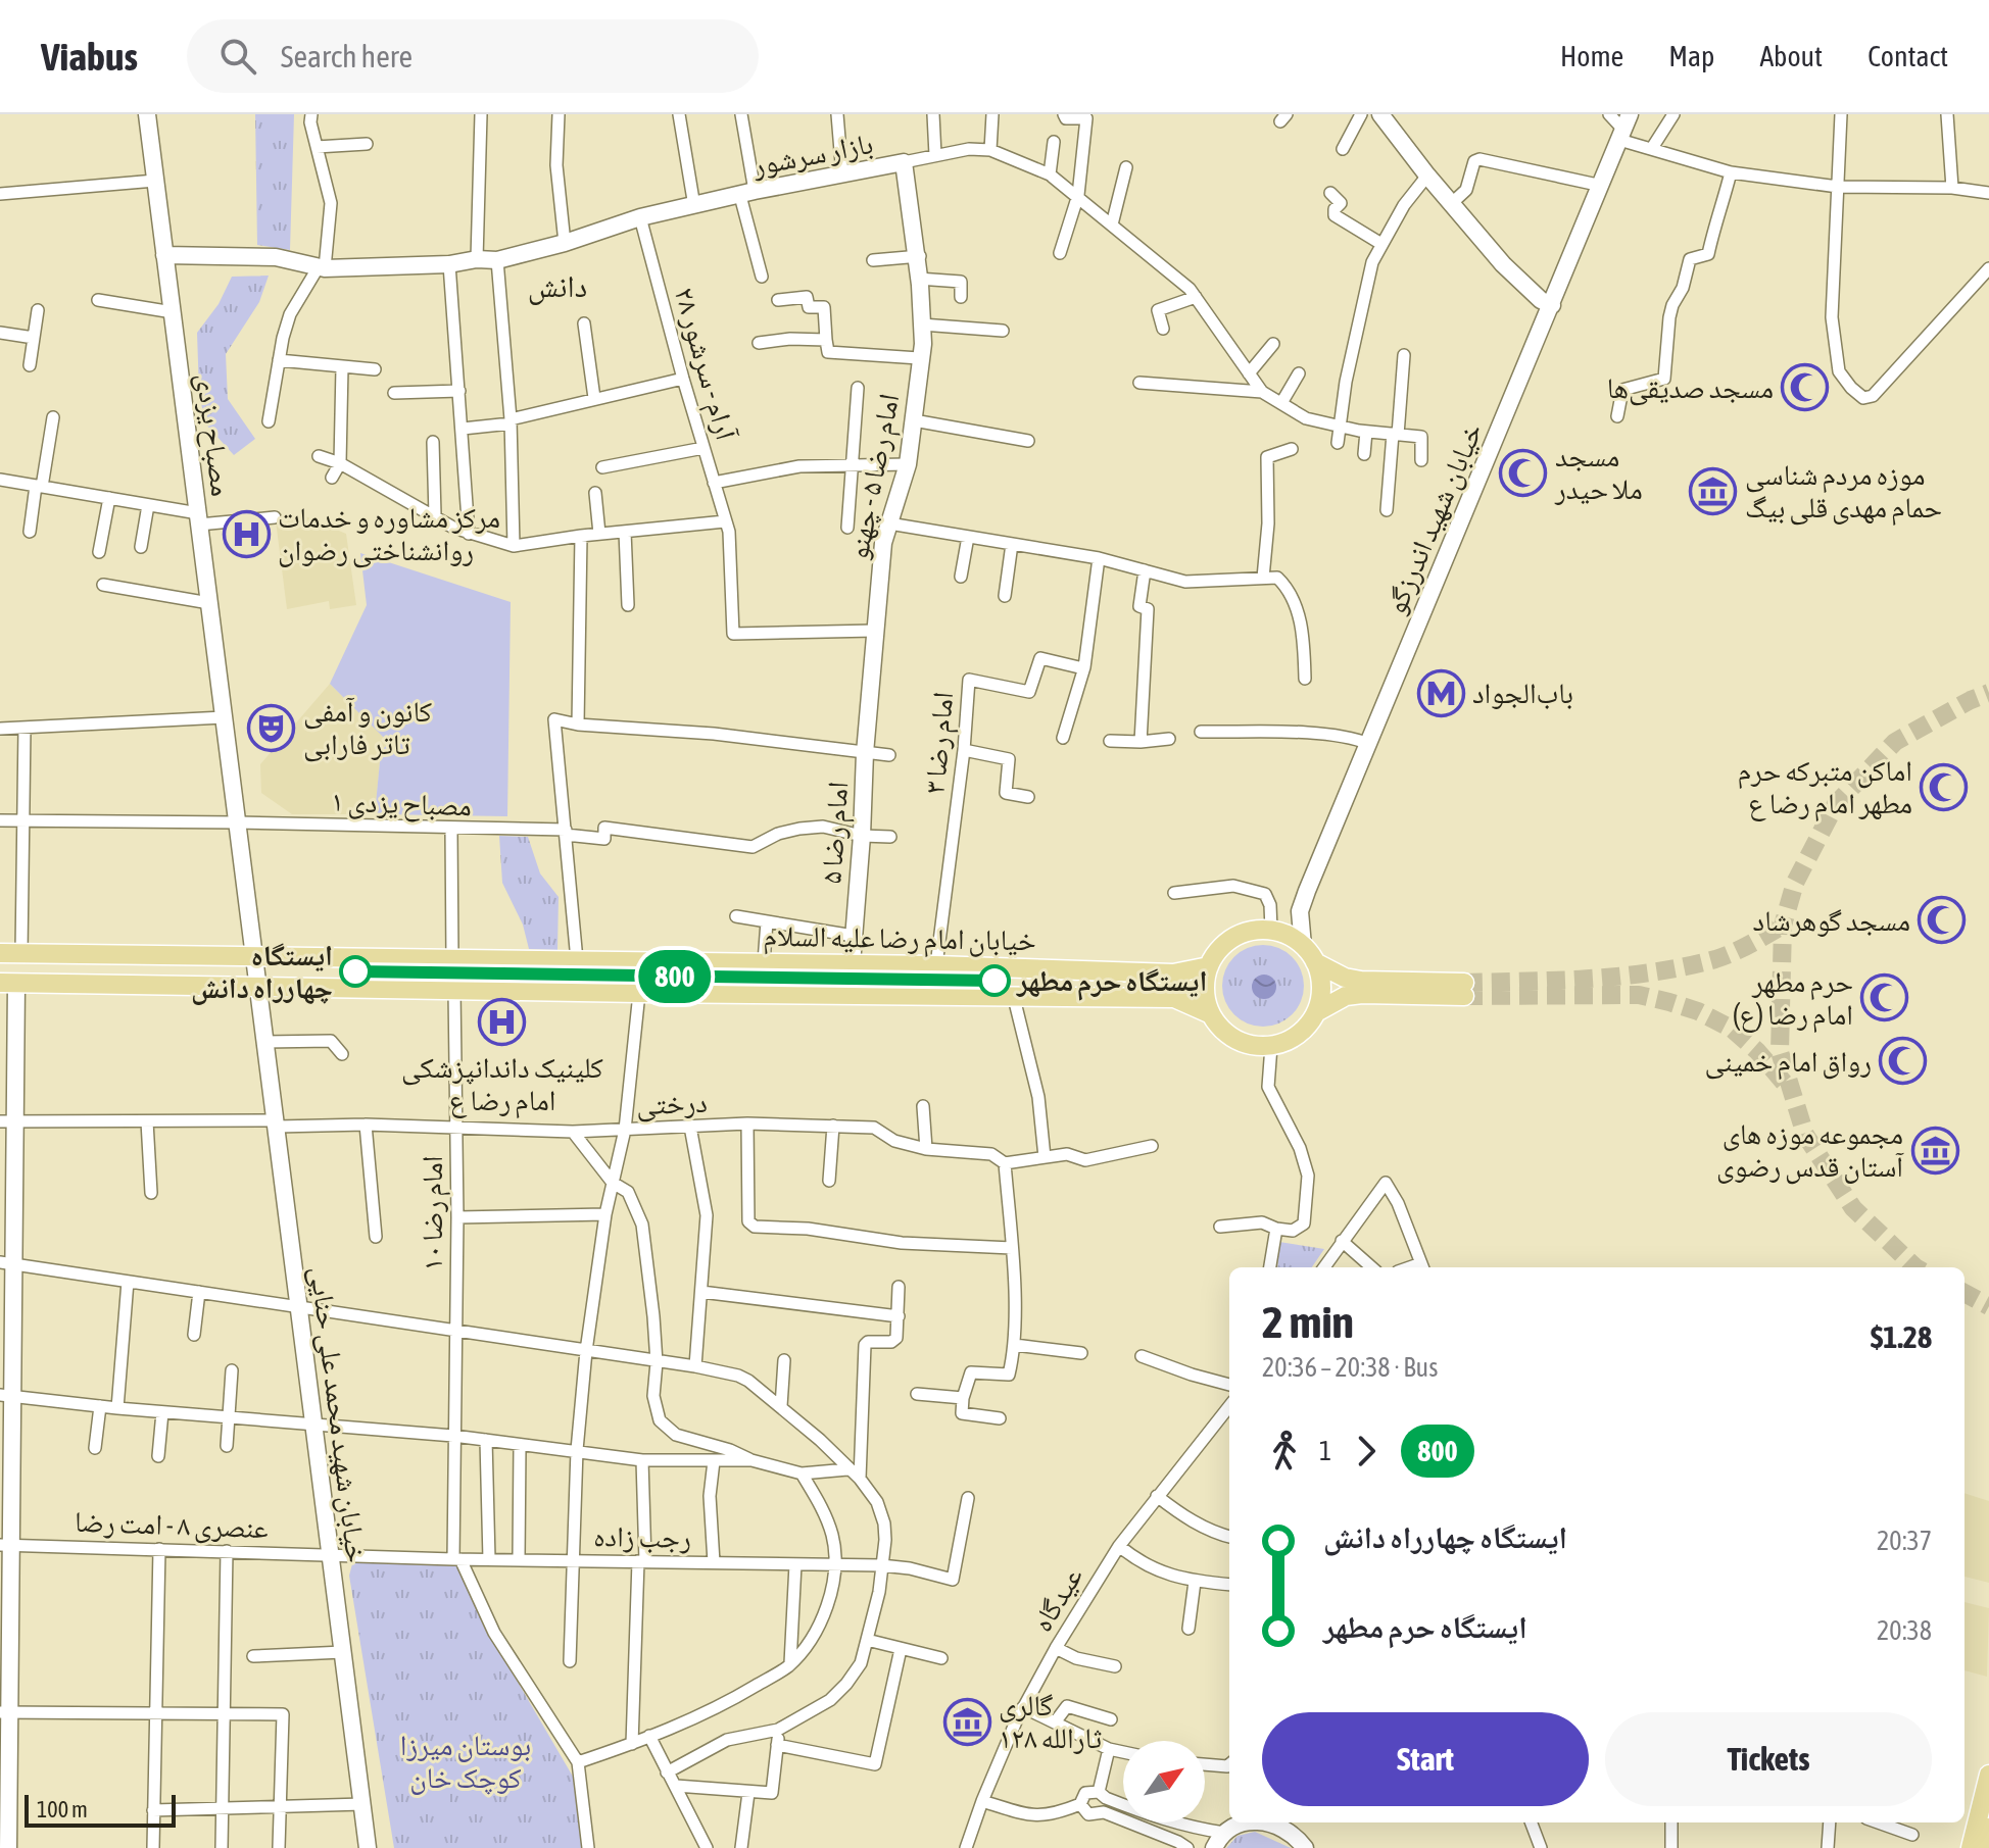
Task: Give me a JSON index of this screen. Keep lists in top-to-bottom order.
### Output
{
  "streets": {
    "main road": ["خیابان امام رضا علیه السلام"],
    "street": [
      "بازار سرشور",
      "آرام - سرشور ۲۸",
      "مصباح یزدی",
      "امام رضا ۵ - چهنو",
      "خیابان شهید اندرزگو",
      "امام رضا ۳",
      "مصباح یزدی ۱",
      "امام رضا ۵",
      "درختی",
      "امام رضا ۱۰",
      "خیابان شهید محمد علی حنایی",
      "عنصری ۸ - امت رضا",
      "رجب زاده",
      "عیدگاه"
    ]
  },
  "crossings": [
    ["بازار سرشور", "آرام - سرشور ۲۸"],
    ["بازار سرشور", "مصباح یزدی"],
    ["بازار سرشور", "امام رضا ۵ - چهنو"],
    ["آرام - سرشور ۲۸", "امام رضا ۵ - چهنو"],
    ["مصباح یزدی", "مصباح یزدی ۱"],
    ["مصباح یزدی", "خیابان امام رضا علیه السلام"],
    ["مصباح یزدی", "خیابان شهید محمد علی حنایی"],
    ["امام رضا ۵ - چهنو", "امام رضا ۵"],
    ["خیابان شهید اندرزگو", "خیابان امام رضا علیه السلام"],
    ["امام رضا ۳", "خیابان امام رضا علیه السلام"],
    ["مصباح یزدی ۱", "امام رضا ۵"],
    ["امام رضا ۵", "خیابان امام رضا علیه السلام"],
    ["خیابان امام رضا علیه السلام", "امام رضا ۱۰"],
    ["خیابان امام رضا علیه السلام", "خیابان شهید محمد علی حنایی"],
    ["درختی", "امام رضا ۱۰"],
    ["درختی", "خیابان شهید محمد علی حنایی"],
    ["امام رضا ۱۰", "رجب زاده"],
    ["خیابان شهید محمد علی حنایی", "عنصری ۸ - امت رضا"],
    ["خیابان شهید محمد علی حنایی", "رجب زاده"],
    ["عنصری ۸ - امت رضا", "رجب زاده"]
  ],
  "districts": ["دانش"],
  "parks": ["بوستان میرزا کوچک خان"],
  "places": {
    "mosque": [
      "مسجد صدیقی‌ها",
      "مسجد ملا حیدر",
      "اماکن متبرکه حرم مطهر امام رضا ع",
      "مسجد گوهرشاد",
      "حرم مطهر امام رضا (ع)",
      "رواق امام خمینی"
    ],
    "museum": ["موزه مردم شناسی حمام مهدی قلی بیگ", "مجموعه موزه های آستان قدس رضوی", "گالری ثارالله ۱۲۸"],
    "hospital": ["مرکز مشاوره و خدمات روانشناختی رضوان", "کلینیک داندانپزشکى امام رضا ع"],
    "metro station": ["باب‌الجواد"],
    "theatre": ["کانون و آمفی تاتر فارابی"],
    "other": ["ایستگاه چهارراه دانش", "ایستگاه حرم مطهر"]
  },
  "lines": ["bus line 800"],
  "scale_bar": "100 m",
  "north": "top right",
  "page": {
    "header": "Viabus",
    "search": "Search here",
    "nav": [
      "Home",
      "Map",
      "About",
      "Contact"
    ],
    "on_map": "800",
    "heading": ["2 min", "20:36 – 20:38 · Bus", "$1.28"],
    "legs": ["1", "800"],
    "list": [
      {
        "name": "ایستگاه چهارراه دانش",
        "value": "20:37"
      },
      {
        "name": "ایستگاه حرم مطهر",
        "value": "20:38"
      }
    ],
    "buttons": ["Start", "Tickets"],
    "scale": "100 m"
  }
}
